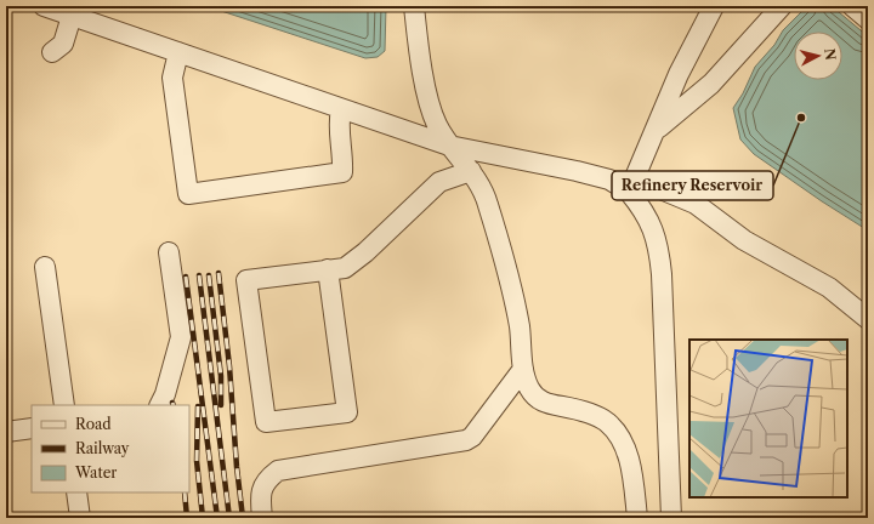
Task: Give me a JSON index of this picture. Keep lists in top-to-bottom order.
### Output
{
  "places": ["Refinery Reservoir"],
  "legend": ["Road", "Railway", "Water"],
  "north": "right"
}
